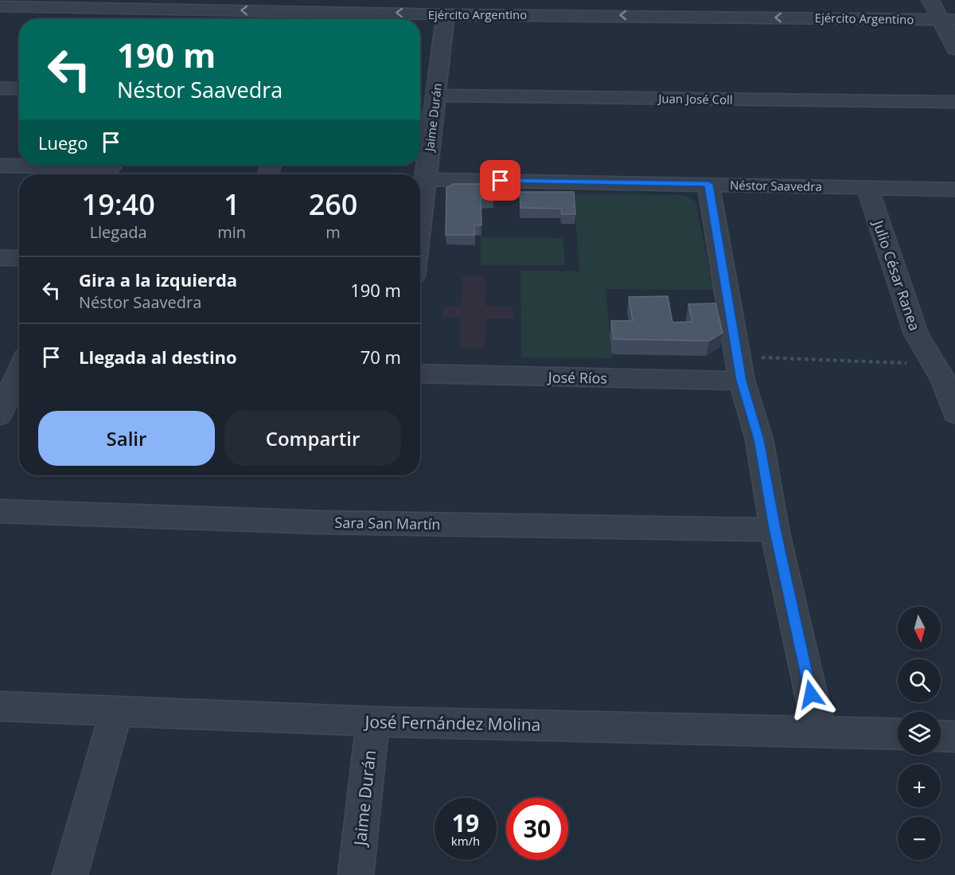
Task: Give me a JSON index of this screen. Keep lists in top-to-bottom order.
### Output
{
  "streets": {
    "street": [
      "Ejército Argentino",
      "Juan José Coll",
      "Jaime Durán",
      "Néstor Saavedra",
      "Julio César Ranea",
      "José Ríos",
      "Sara San Martín",
      "José Fernández Molina"
    ]
  },
  "crossings": [
    ["Ejército Argentino", "Jaime Durán"],
    ["Juan José Coll", "Jaime Durán"],
    ["Jaime Durán", "Néstor Saavedra"],
    ["Jaime Durán", "José Fernández Molina"],
    ["Néstor Saavedra", "Julio César Ranea"]
  ],
  "north": "bottom",
  "page": {
    "turn": ["190 m", "Néstor Saavedra"],
    "then": "Luego",
    "eta": [
      "19:40",
      "Llegada",
      "1",
      "min",
      "260",
      "m"
    ],
    "list": [
      {
        "name": "Gira a la izquierda",
        "note": "Néstor Saavedra",
        "value": "190 m"
      },
      {
        "name": "Llegada al destino",
        "value": "70 m"
      }
    ],
    "buttons": ["Salir", "Compartir"],
    "map_buttons": ["+", "−"],
    "speed": "19 km/h",
    "limit": "30"
  }
}
